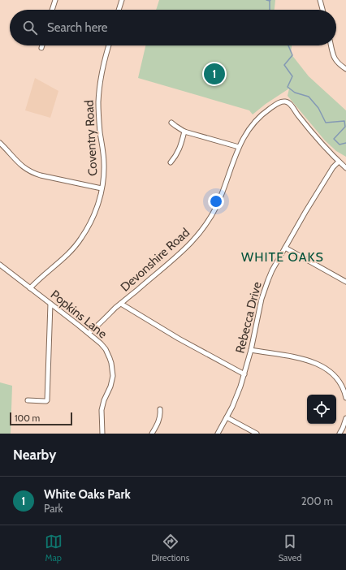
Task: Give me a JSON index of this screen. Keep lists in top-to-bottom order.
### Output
{
  "streets": {
    "street": [
      "Coventry Road",
      "Devonshire Road",
      "Popkins Lane",
      "Rebecca Drive"
    ]
  },
  "crossings": [
    ["Coventry Road", "Popkins Lane"],
    ["Devonshire Road", "Popkins Lane"],
    ["Devonshire Road", "Rebecca Drive"]
  ],
  "districts": ["WHITE OAKS"],
  "scale_bar": "100 m",
  "page": {
    "search": "Search here",
    "pins": "1",
    "scale": "100 m",
    "heading": "Nearby",
    "list": [
      {
        "mark": "1",
        "name": "White Oaks Park",
        "note": "Park",
        "value": "200 m"
      }
    ],
    "nav": ["Map", "Directions", "Saved"]
  }
}
